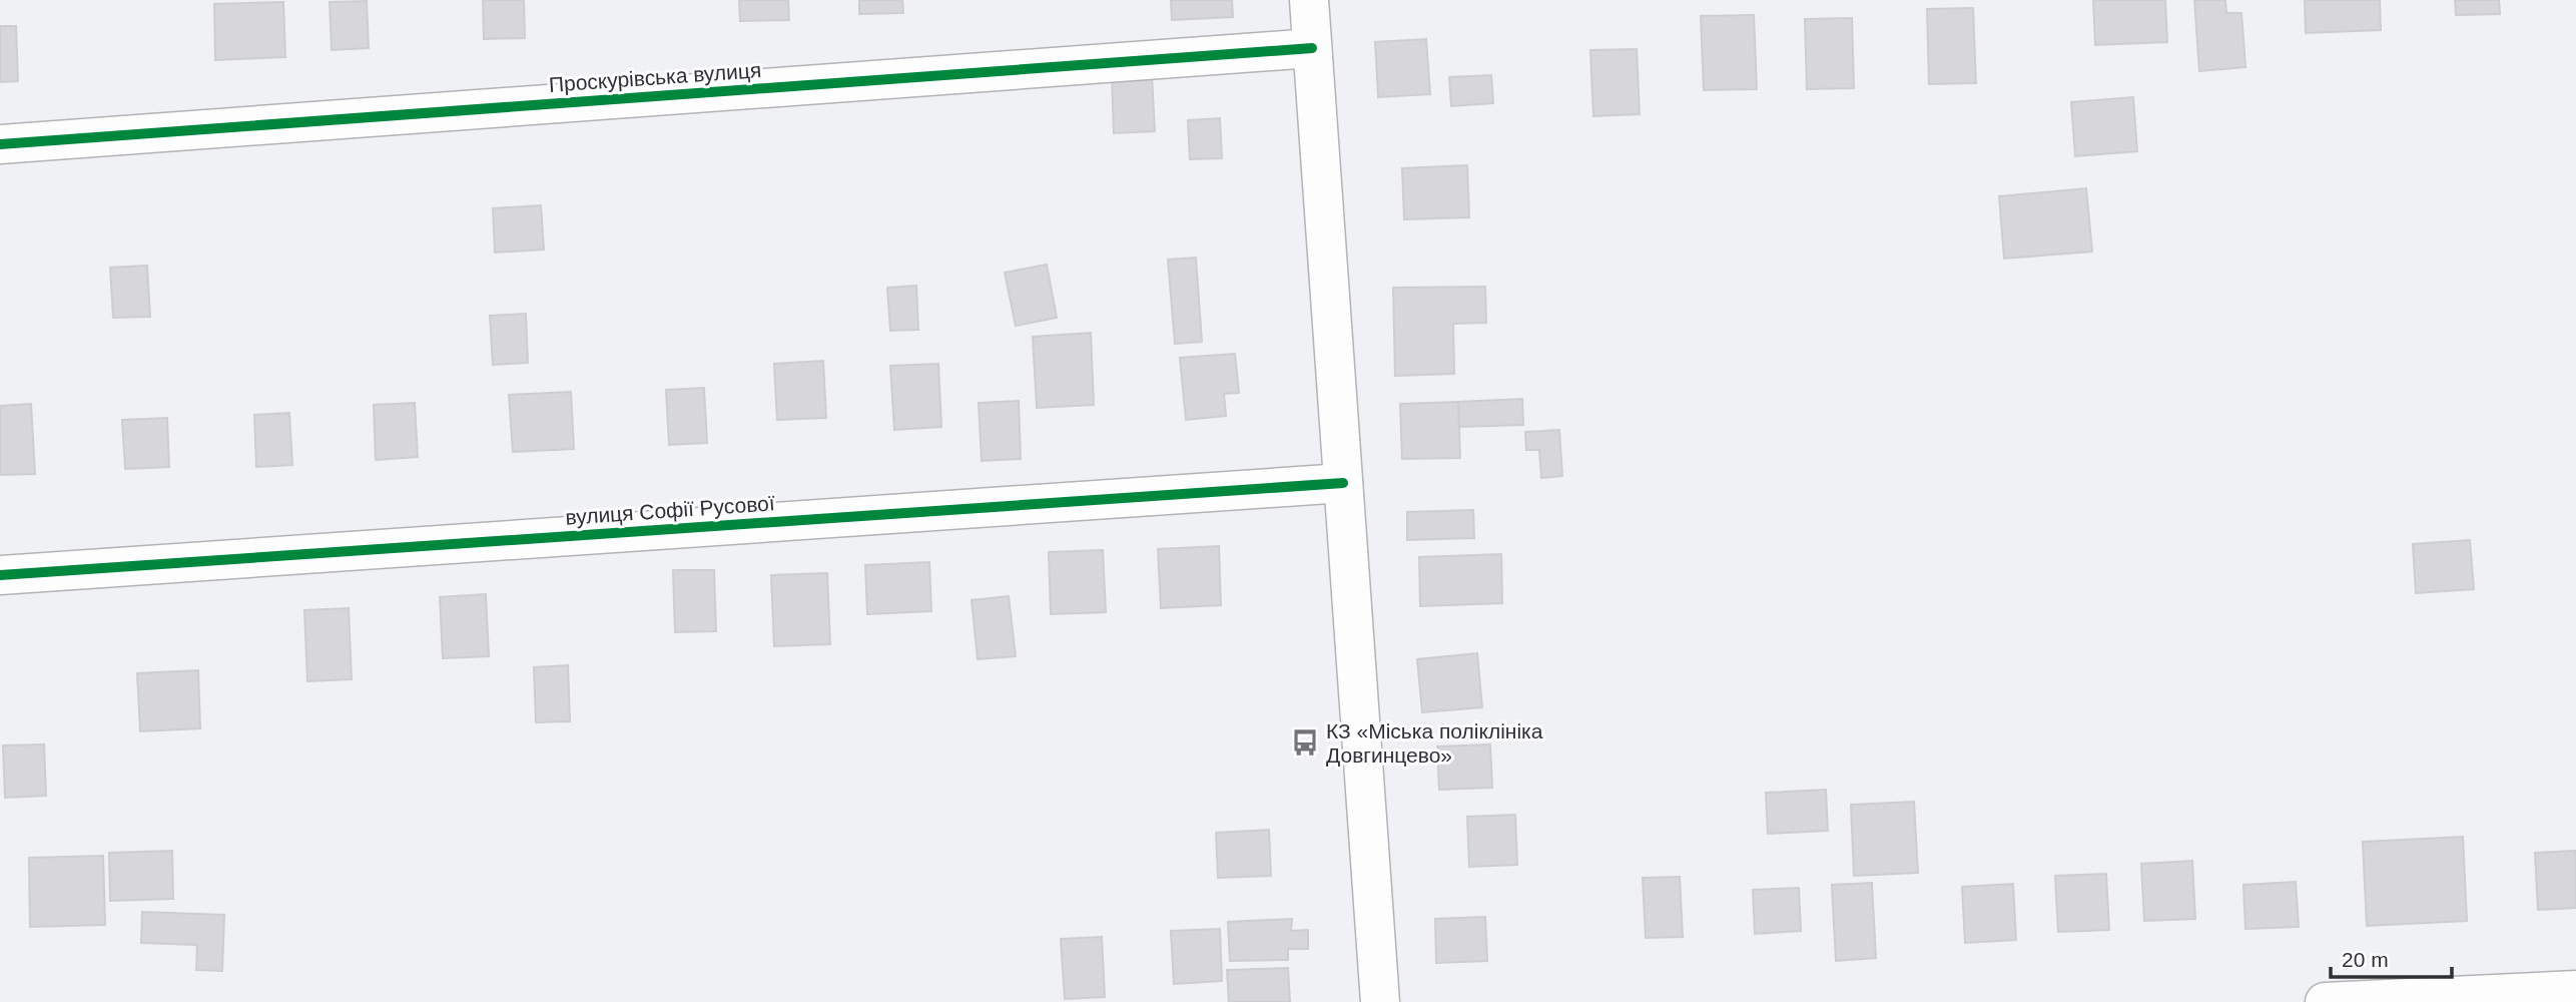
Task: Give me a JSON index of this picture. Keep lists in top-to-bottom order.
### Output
{
  "streets": {
    "street": ["Проскурівська вулиця", "вулиця Софії Русової"]
  },
  "places": {
    "bus stop": ["КЗ «Міська поліклініка Довгинцево»"]
  },
  "scale_bar": "20 m"
}
